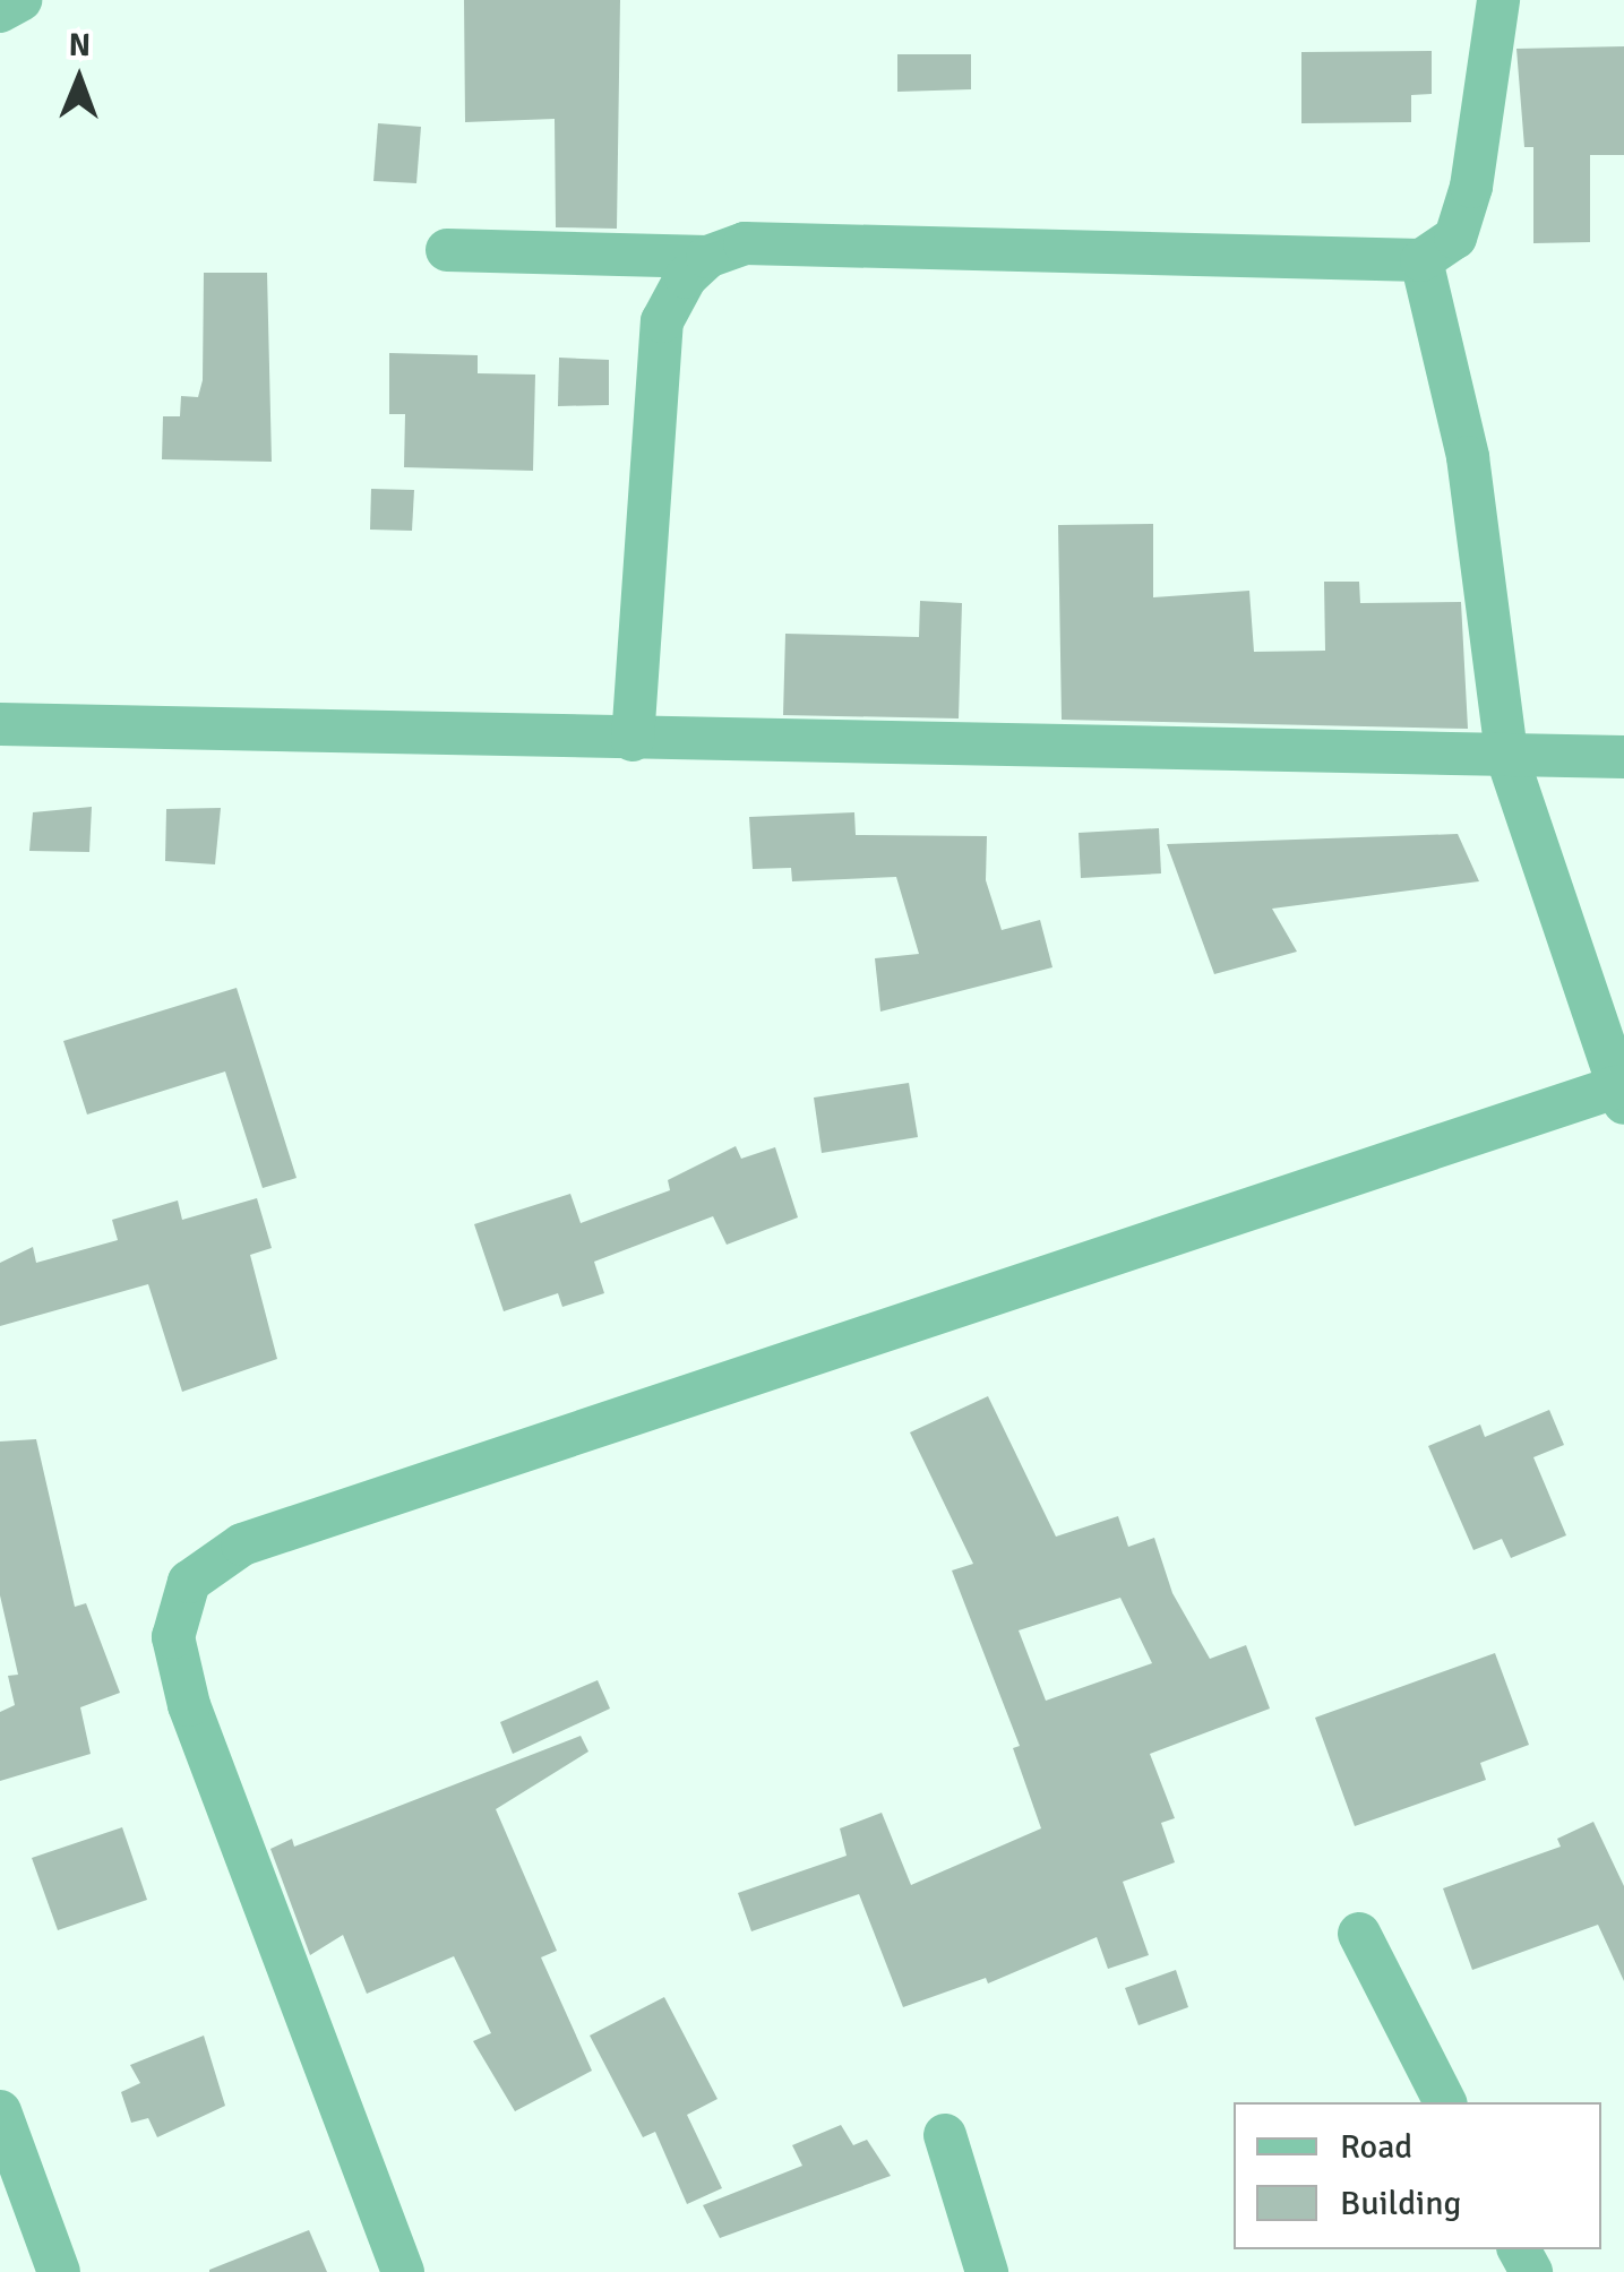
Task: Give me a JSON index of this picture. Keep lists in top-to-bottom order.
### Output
{
  "legend": ["Road", "Building"],
  "north": "top"
}
